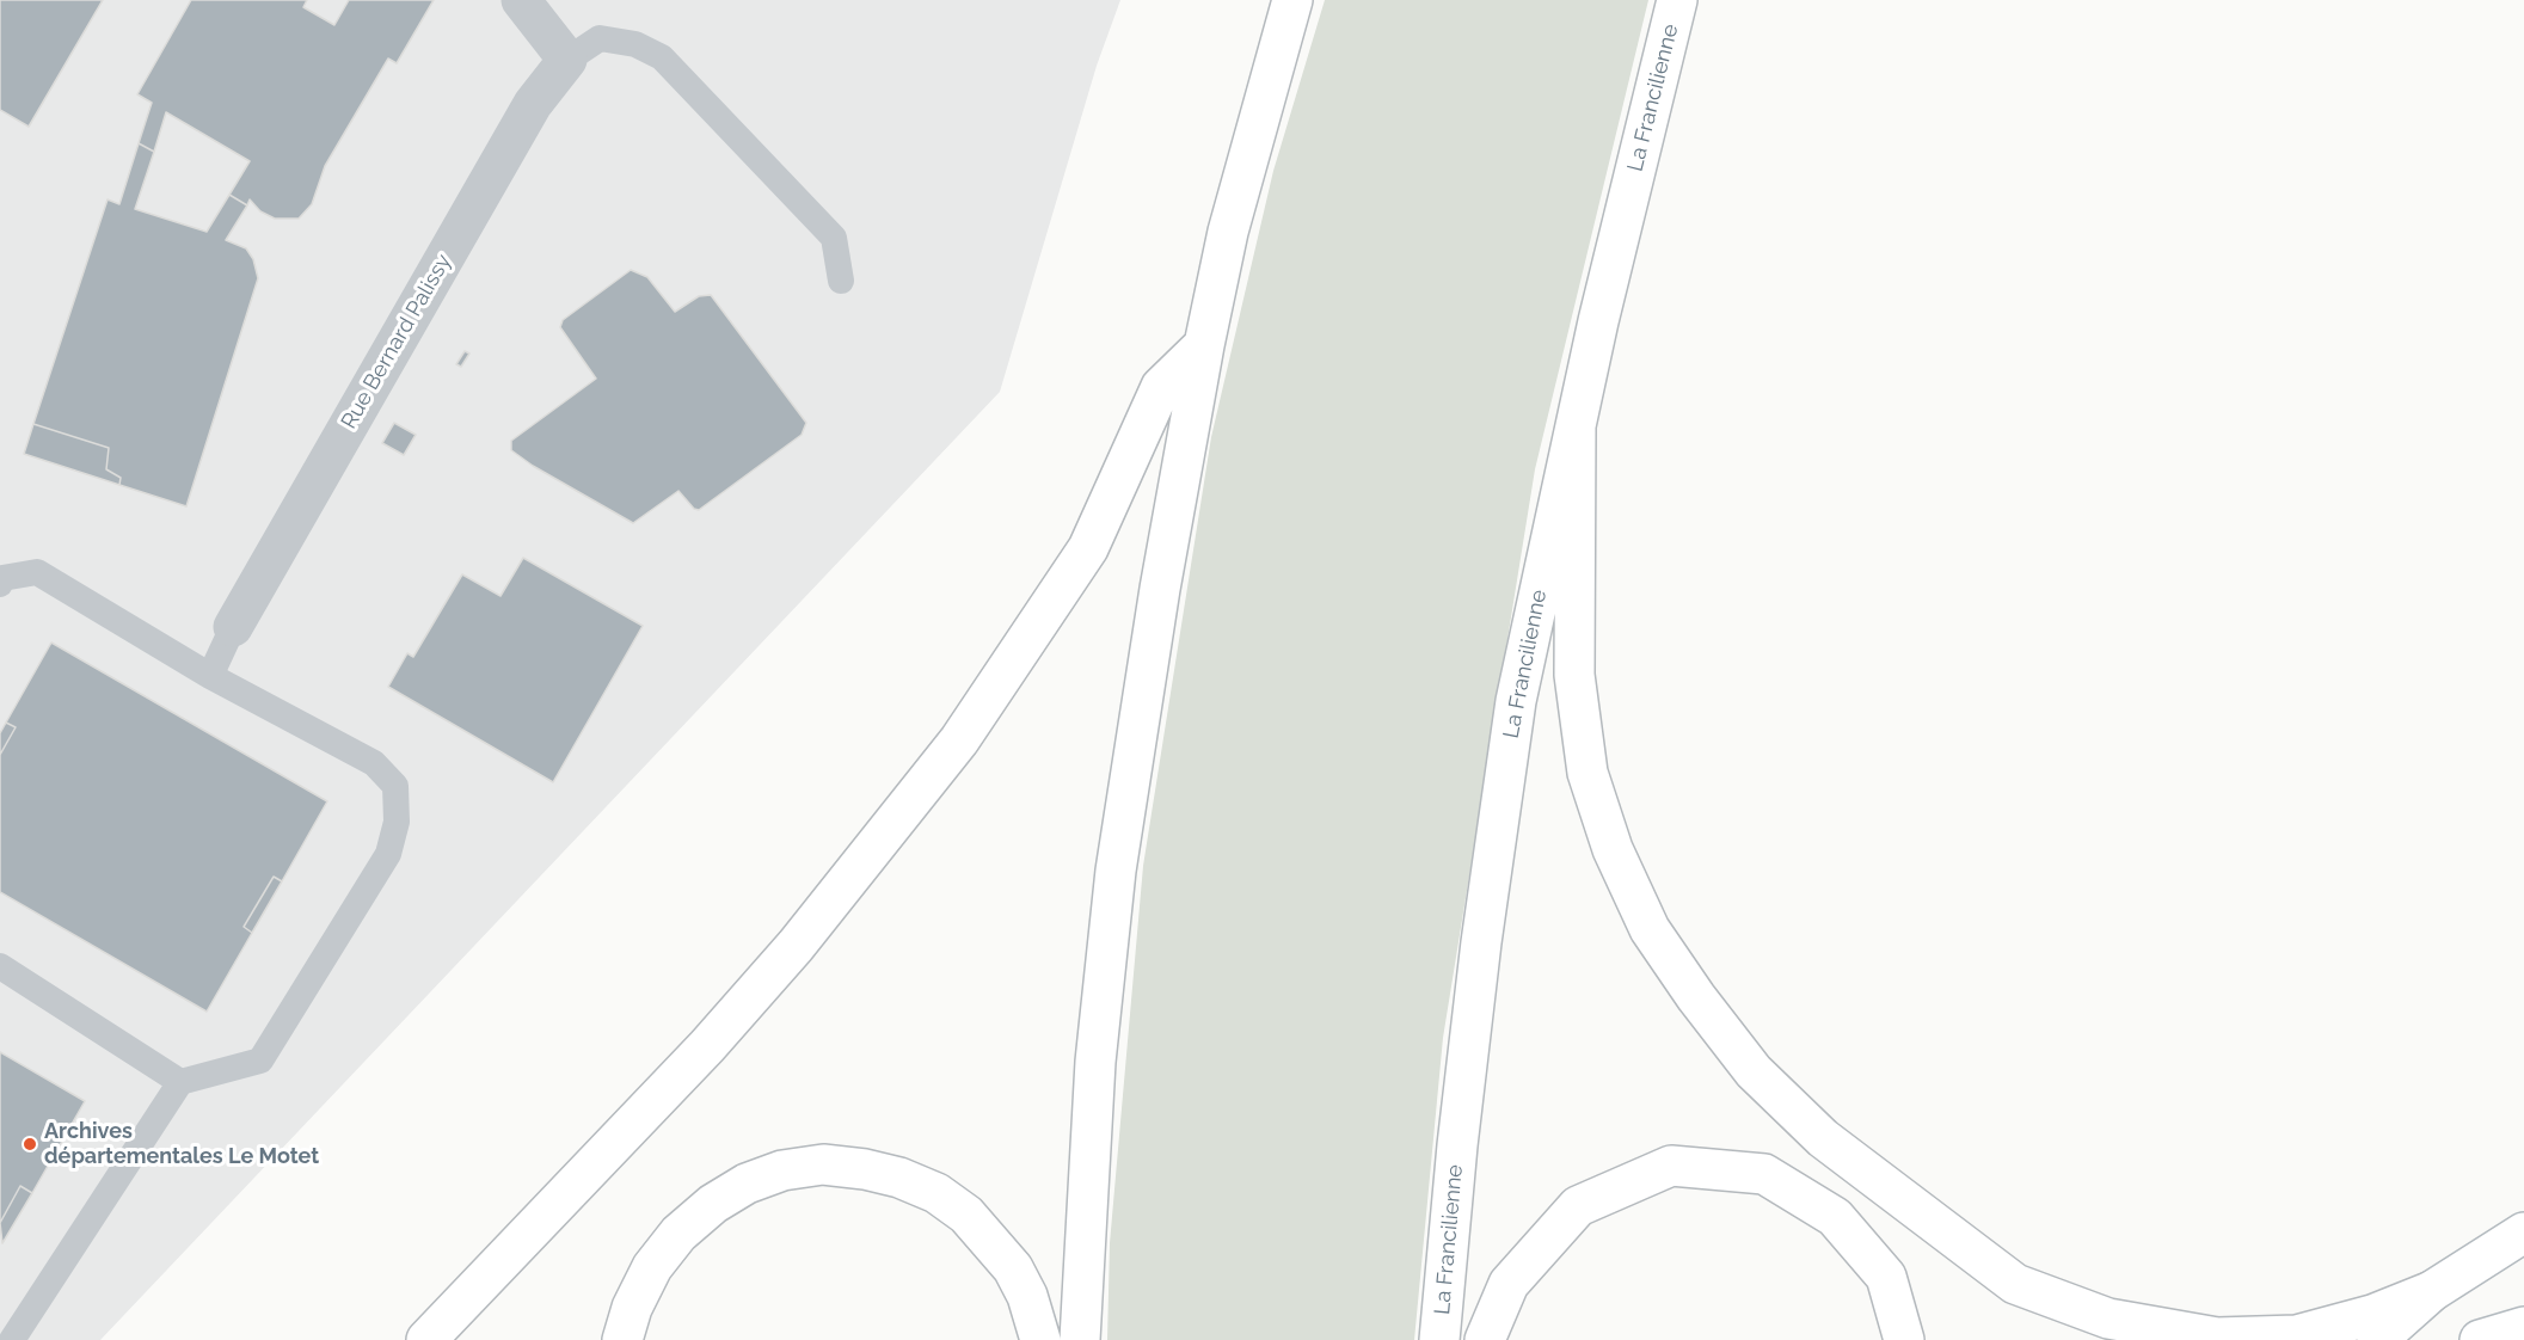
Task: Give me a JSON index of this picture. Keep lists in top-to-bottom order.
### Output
{
  "streets": {
    "main road": ["La Francilienne"],
    "street": ["Rue Bernard Palissy"]
  },
  "places": ["Archives départementales Le Motet"]
}
